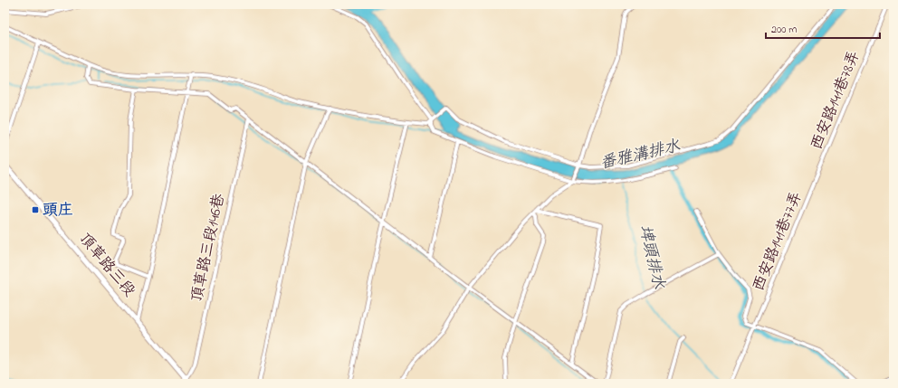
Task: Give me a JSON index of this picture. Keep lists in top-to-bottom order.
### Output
{
  "streets": {
    "street": [
      "西安路141巷78弄",
      "西安路141巷77弄",
      "頂草路三段146巷",
      "頂草路三段"
    ]
  },
  "crossings": [
    ["西安路141巷78弄", "西安路141巷77弄"],
    ["頂草路三段146巷", "頂草路三段"]
  ],
  "water": ["番雅溝排水", "埤頭排水"],
  "places": {
    "transit": ["頭庄"]
  },
  "scale_bar": "200 m"
}
